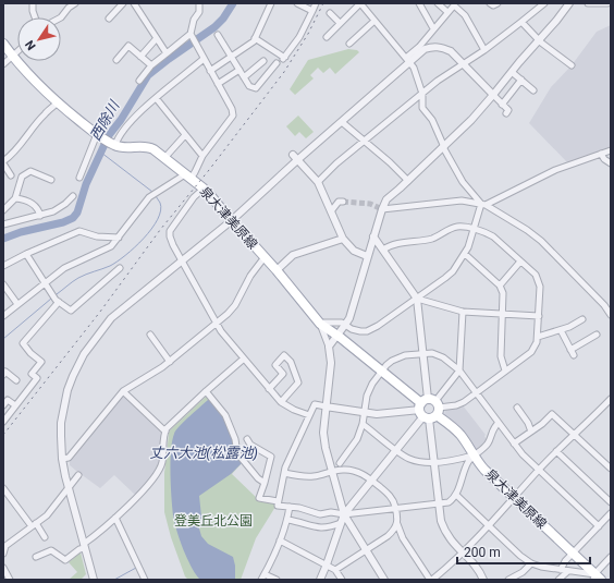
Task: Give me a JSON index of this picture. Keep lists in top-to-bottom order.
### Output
{
  "streets": {
    "main road": ["泉大津美原線"]
  },
  "water": ["西除川", "丈六大池(松露池)"],
  "parks": ["登美丘北公園"],
  "scale_bar": "200 m",
  "north": "bottom left"
}
